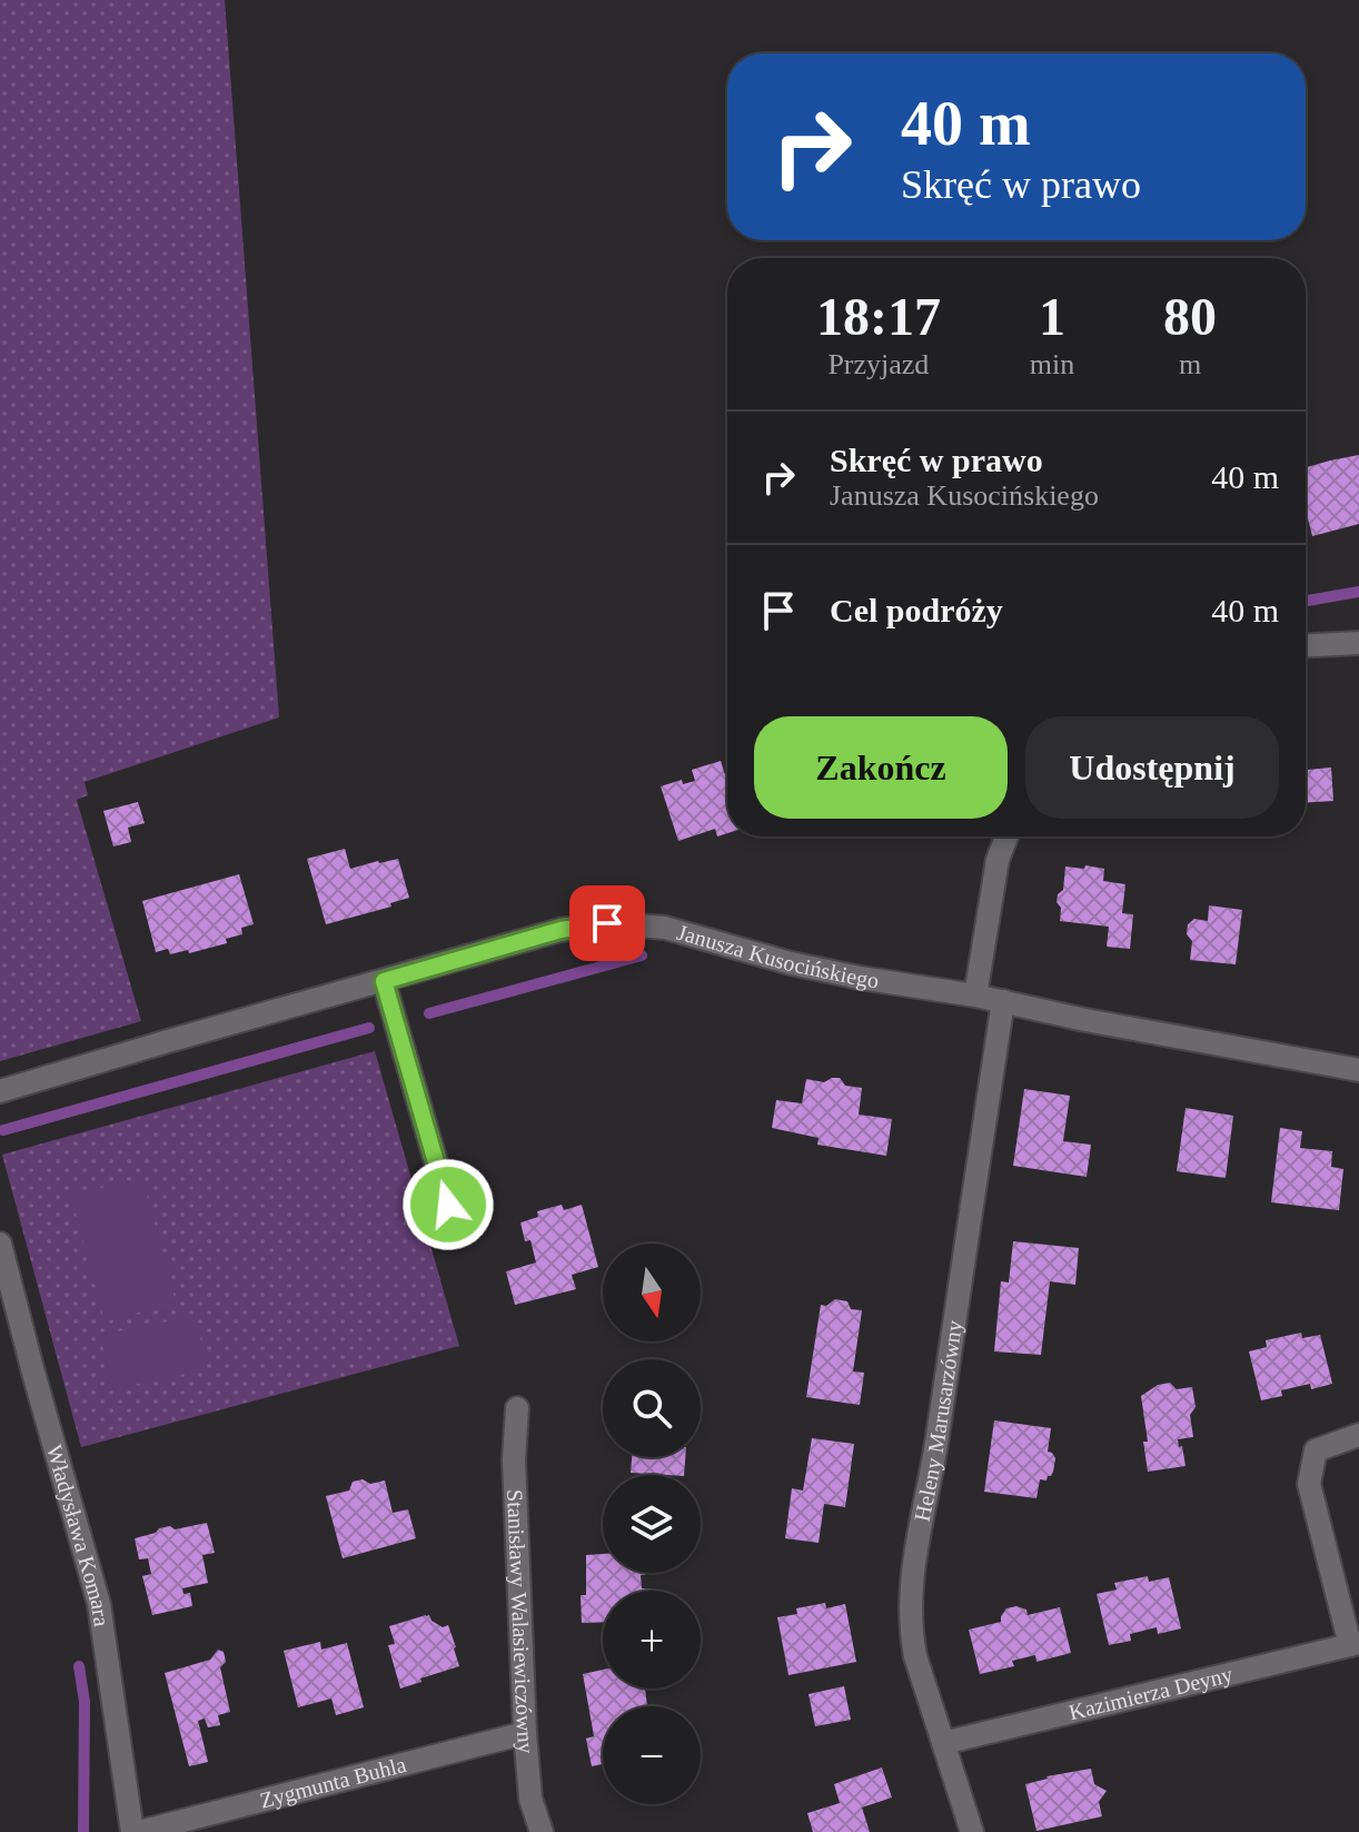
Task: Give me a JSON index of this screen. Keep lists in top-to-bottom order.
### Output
{
  "streets": {
    "street": [
      "Janusza Kusocińskiego",
      "Heleny Marusarzówny",
      "Władysława Komara",
      "Stanisławy Walasiewiczówny",
      "Kazimierza Deyny",
      "Zygmunta Buhla"
    ]
  },
  "crossings": [
    ["Janusza Kusocińskiego", "Heleny Marusarzówny"],
    ["Heleny Marusarzówny", "Kazimierza Deyny"],
    ["Władysława Komara", "Zygmunta Buhla"],
    ["Stanisławy Walasiewiczówny", "Zygmunta Buhla"]
  ],
  "north": "bottom",
  "page": {
    "turn": ["40 m", "Skręć w prawo"],
    "eta": [
      "18:17",
      "Przyjazd",
      "1",
      "min",
      "80",
      "m"
    ],
    "list": [
      {
        "name": "Skręć w prawo",
        "note": "Janusza Kusocińskiego",
        "value": "40 m"
      },
      {
        "name": "Cel podróży",
        "value": "40 m"
      }
    ],
    "buttons": ["Zakończ", "Udostępnij"],
    "map_buttons": ["+", "−"]
  }
}
